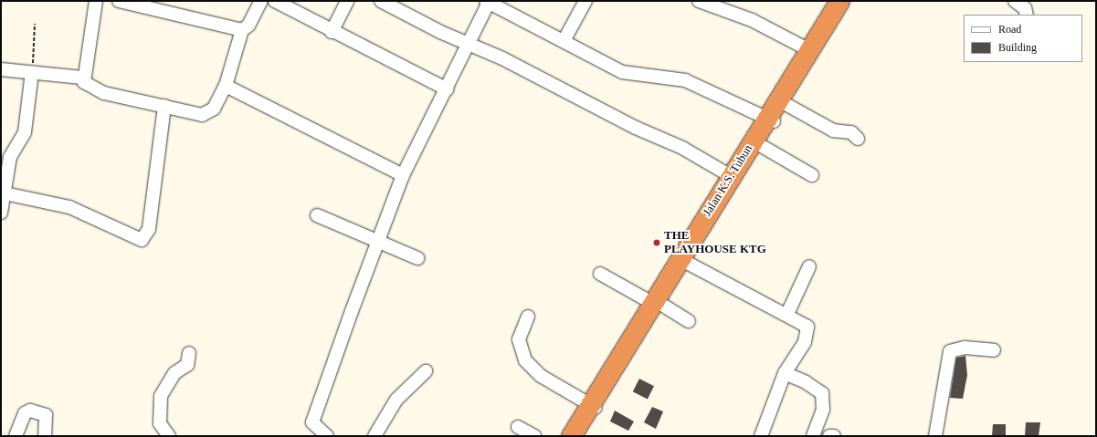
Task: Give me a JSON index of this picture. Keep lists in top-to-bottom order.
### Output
{
  "streets": {
    "highway": ["Jalan K.S. Tubun"]
  },
  "places": ["THE PLAYHOUSE KTG"],
  "legend": ["Road", "Building"]
}
